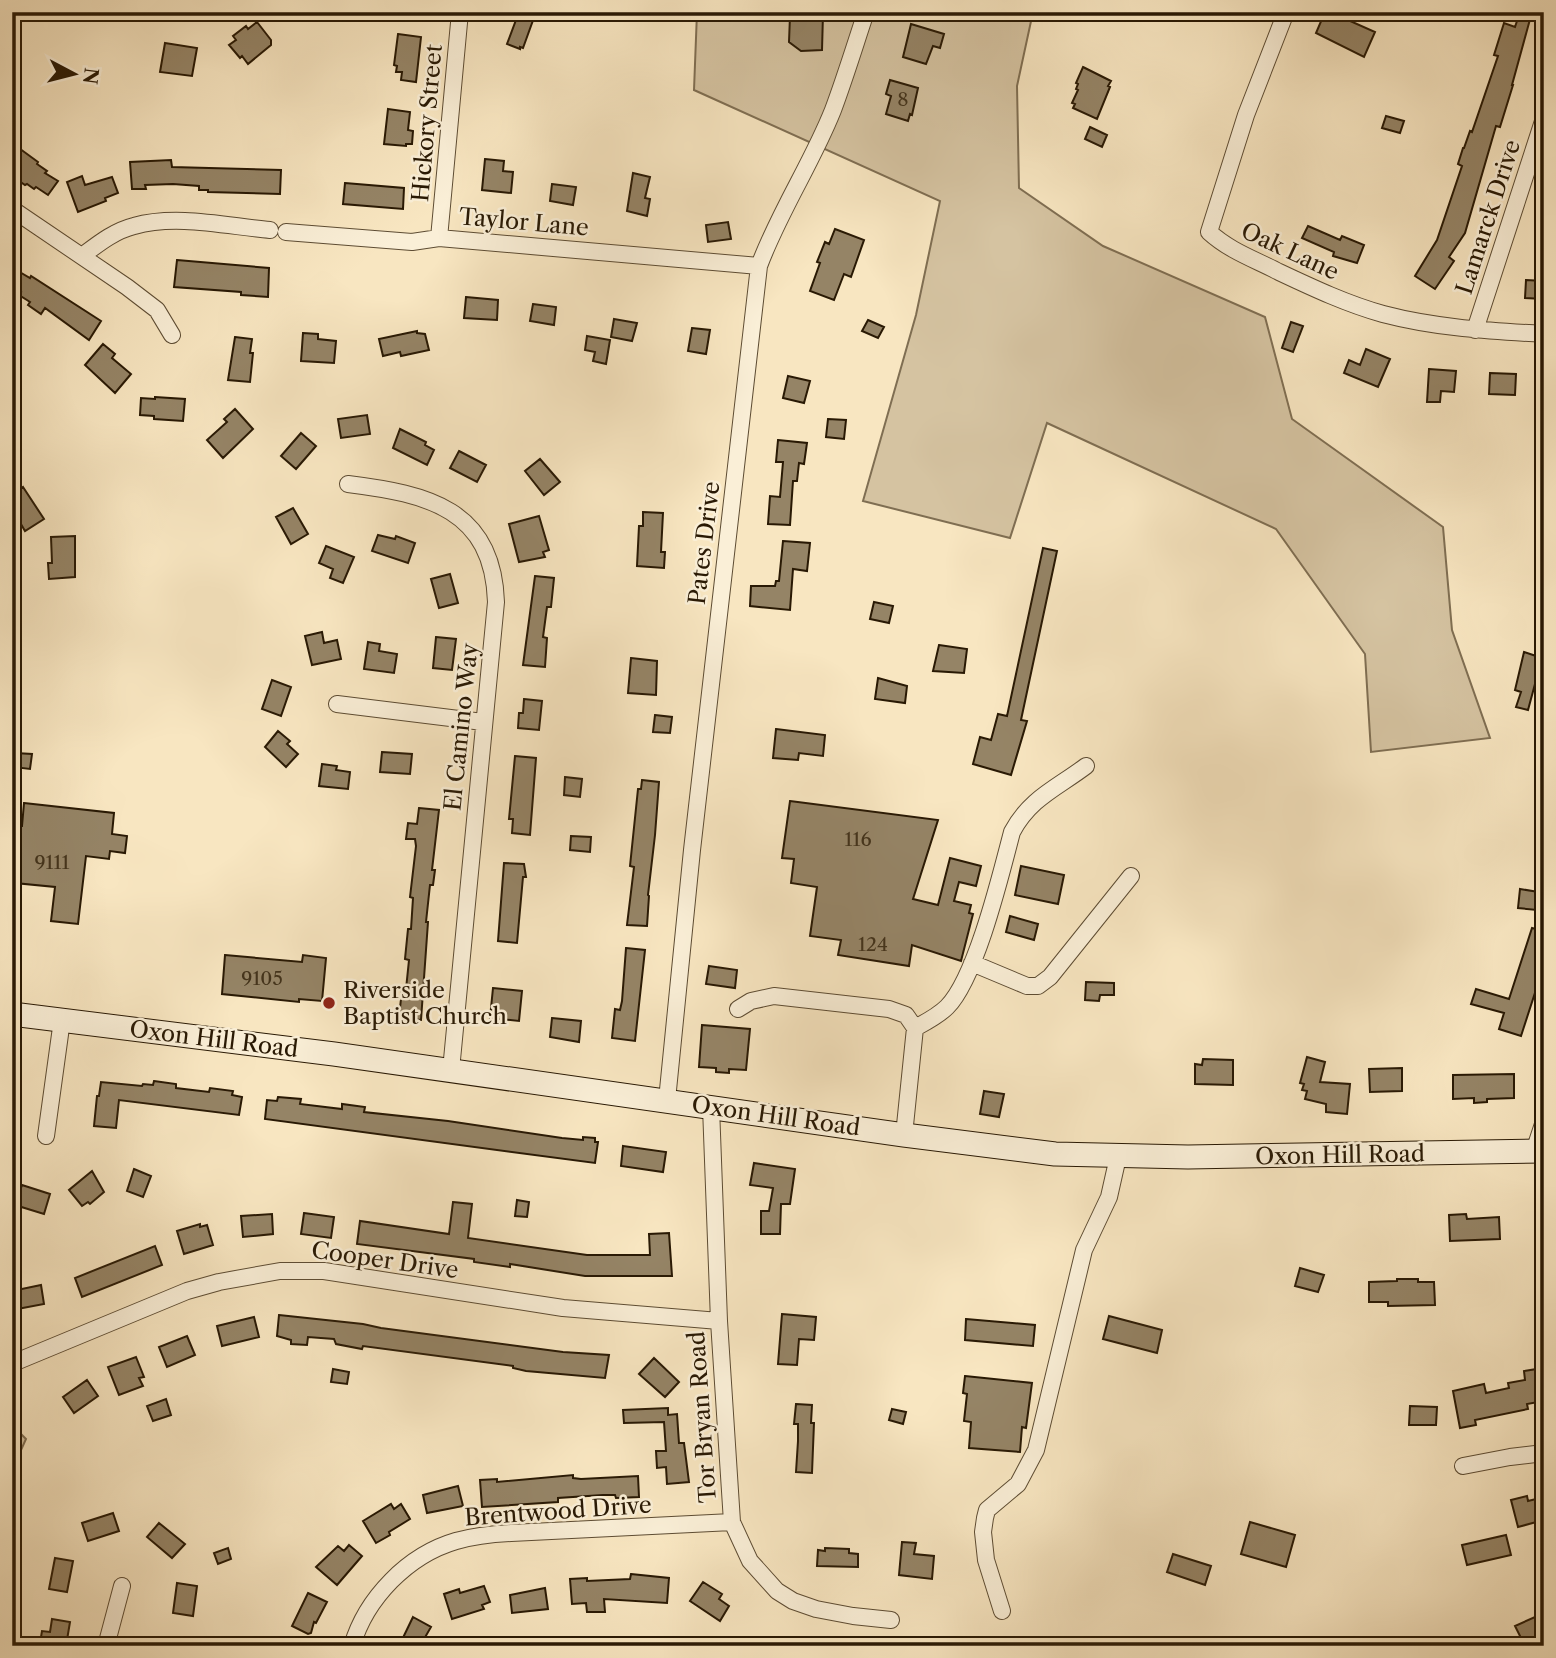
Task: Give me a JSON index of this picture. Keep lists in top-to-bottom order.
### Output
{
  "streets": {
    "main road": ["Oxon Hill Road"],
    "street": [
      "Hickory Street",
      "Lamarck Drive",
      "Taylor Lane",
      "Oak Lane",
      "Pates Drive",
      "El Camino Way",
      "Cooper Drive",
      "Tor Bryan Road",
      "Brentwood Drive"
    ]
  },
  "crossings": [
    ["Hickory Street", "Taylor Lane"],
    ["Lamarck Drive", "Oak Lane"],
    ["Taylor Lane", "Pates Drive"],
    ["Pates Drive", "Oxon Hill Road"],
    ["El Camino Way", "Oxon Hill Road"],
    ["Oxon Hill Road", "Tor Bryan Road"],
    ["Cooper Drive", "Tor Bryan Road"],
    ["Tor Bryan Road", "Brentwood Drive"]
  ],
  "places": ["Riverside Baptist Church"],
  "house_numbers": [
    "8",
    "116",
    "9111",
    "124",
    "9105"
  ],
  "north": "right"
}
